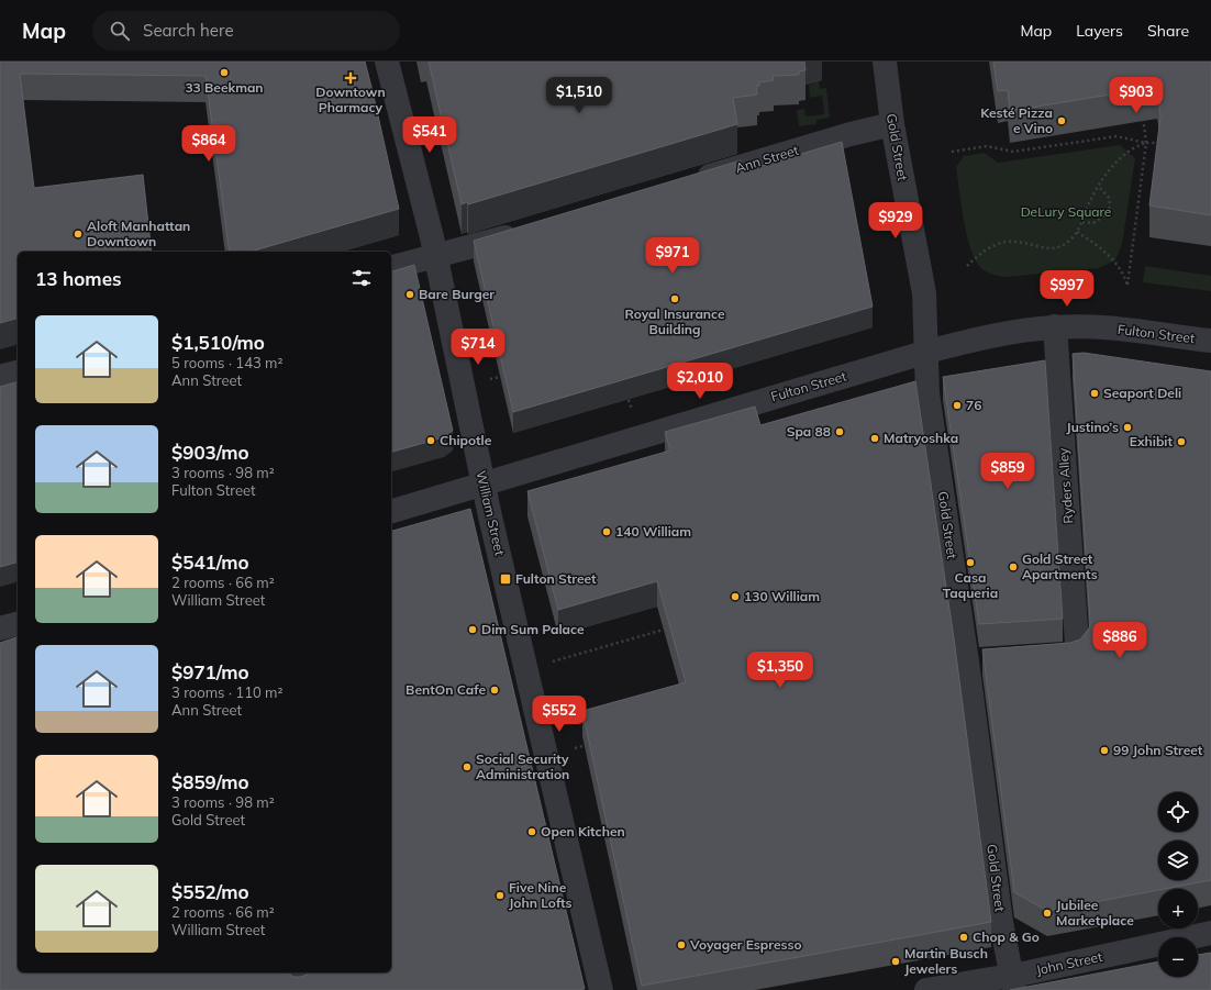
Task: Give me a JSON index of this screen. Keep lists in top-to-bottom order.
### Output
{
  "streets": {
    "street": [
      "Gold Street",
      "Ann Street",
      "Fulton Street",
      "Ryders Alley",
      "William Street",
      "John Street"
    ]
  },
  "crossings": [
    ["Gold Street", "Ann Street"],
    ["Gold Street", "Fulton Street"],
    ["Gold Street", "John Street"],
    ["Fulton Street", "Ryders Alley"],
    ["Fulton Street", "William Street"]
  ],
  "parks": ["DeLury Square"],
  "places": {
    "other": [
      "33 Beekman",
      "Kesté Pizza e Vino",
      "Aloft Manhattan Downtown",
      "Bare Burger",
      "Royal Insurance Building",
      "Seaport Deli",
      "76",
      "Justino’s",
      "Spa 88",
      "Matryoshka",
      "Chipotle",
      "Exhibit",
      "140 William",
      "Casa Taqueria",
      "Gold Street Apartments",
      "130 William",
      "Dim Sum Palace",
      "BentOn Cafe",
      "99 John Street",
      "Social Security Administration",
      "Open Kitchen",
      "Five Nine John Lofts",
      "Jubilee Marketplace",
      "Chop & Go",
      "Voyager Espresso",
      "Martin Busch Jewelers"
    ],
    "health": ["Downtown Pharmacy"],
    "transit": ["Fulton Street"]
  },
  "page": {
    "header": "Map",
    "search": "Search here",
    "nav": ["Map", "Layers", "Share"],
    "price": [
      "$1,510",
      "$903",
      "$541",
      "$864",
      "$929",
      "$971",
      "$997",
      "$714",
      "$2,010",
      "$859",
      "$886",
      "$1,350",
      "$552"
    ],
    "heading": "13 homes",
    "list": [
      {
        "name": "$1,510/mo",
        "note": "5 rooms · 143 m² · Ann Street"
      },
      {
        "name": "$903/mo",
        "note": "3 rooms · 98 m² · Fulton Street"
      },
      {
        "name": "$541/mo",
        "note": "2 rooms · 66 m² · William Street"
      },
      {
        "name": "$971/mo",
        "note": "3 rooms · 110 m² · Ann Street"
      },
      {
        "name": "$859/mo",
        "note": "3 rooms · 98 m² · Gold Street"
      },
      {
        "name": "$552/mo",
        "note": "2 rooms · 66 m² · William Street"
      }
    ],
    "map_buttons": ["+", "−"]
  }
}
